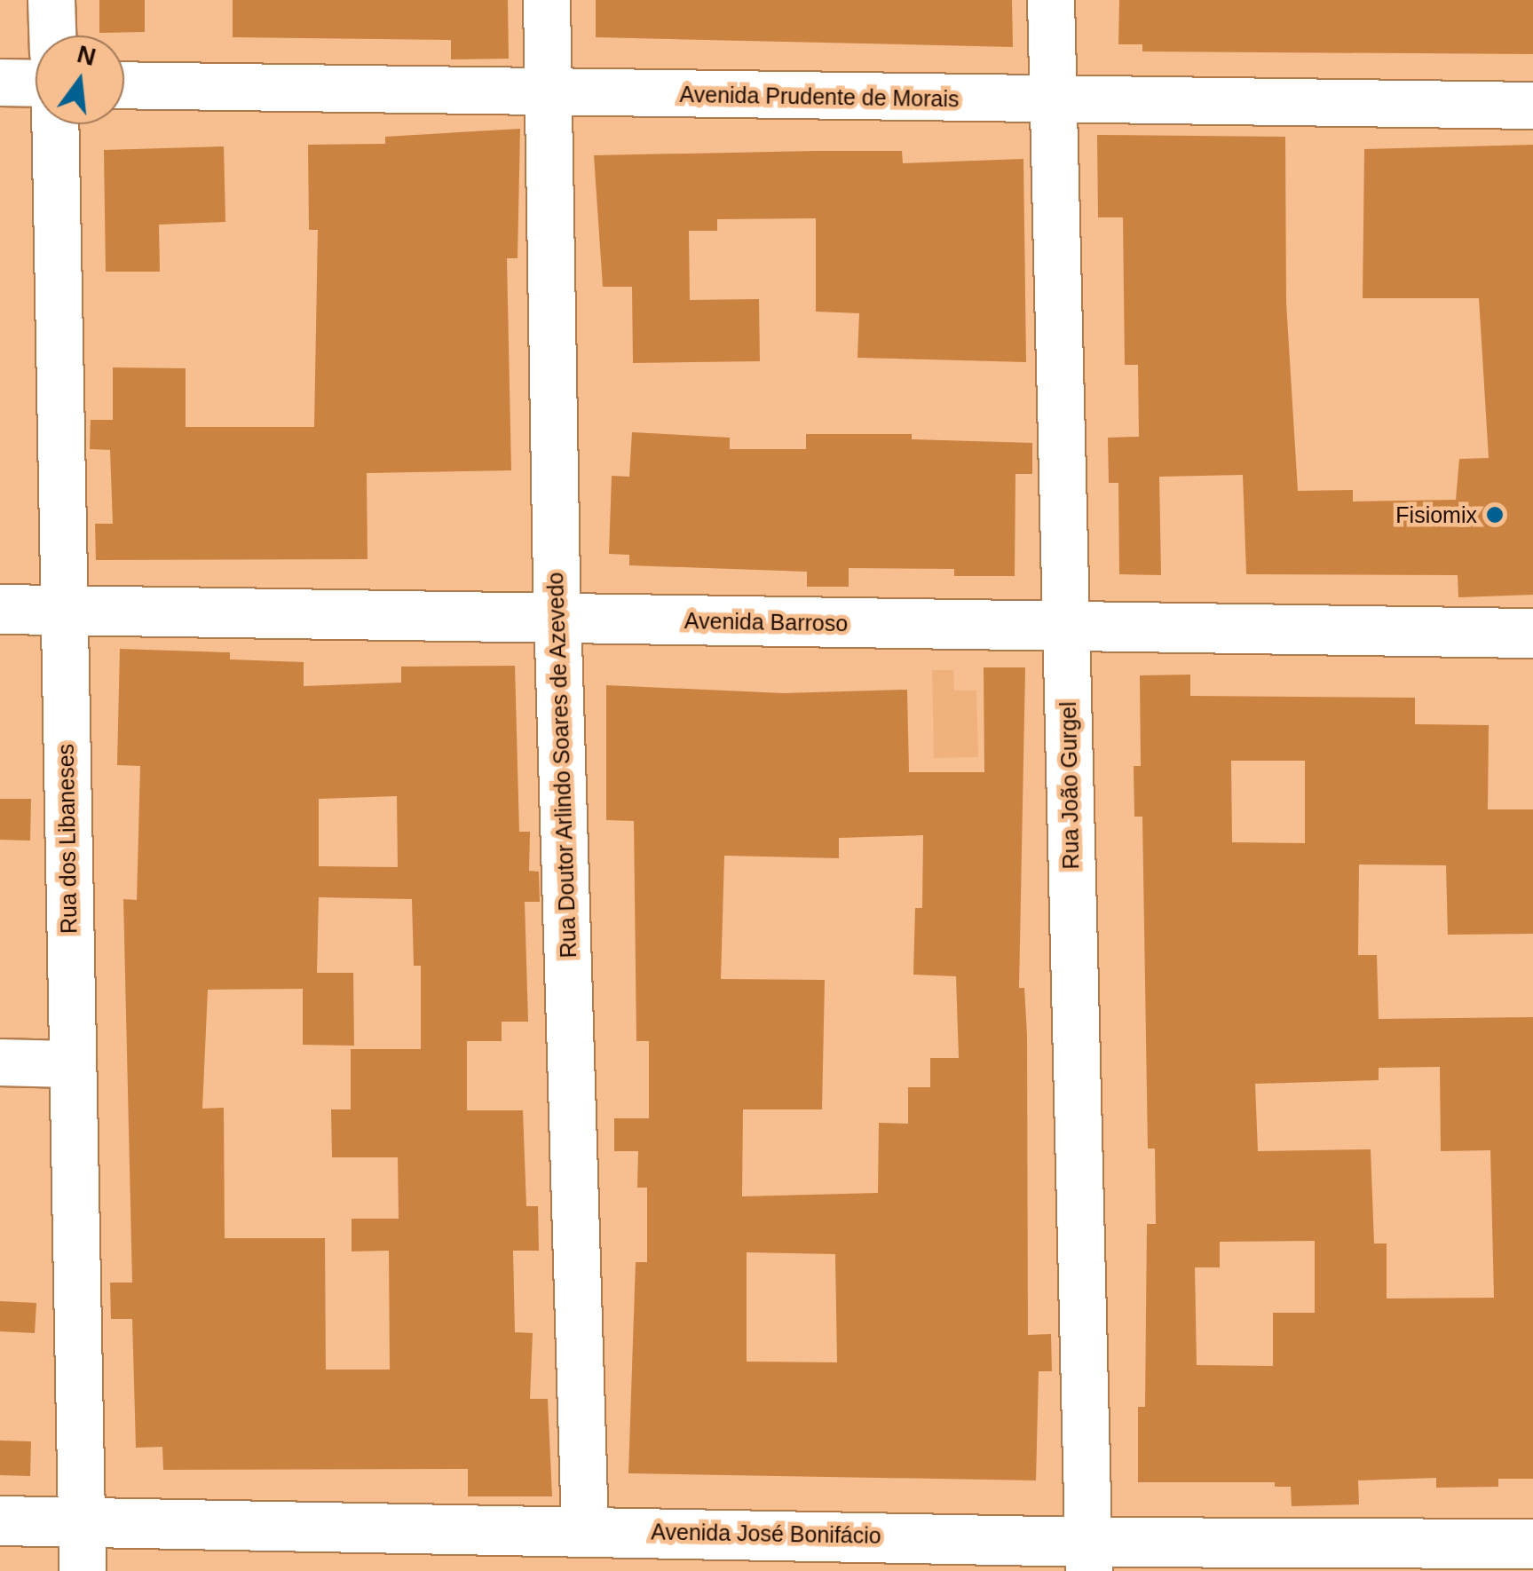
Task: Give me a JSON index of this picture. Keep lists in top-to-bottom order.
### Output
{
  "streets": {
    "street": [
      "Avenida Prudente de Morais",
      "Avenida Barroso",
      "Rua Doutor Arlindo Soares de Azevedo",
      "Rua João Gurgel",
      "Rua dos Libaneses",
      "Avenida José Bonifácio"
    ]
  },
  "crossings": [
    ["Avenida Prudente de Morais", "Rua Doutor Arlindo Soares de Azevedo"],
    ["Avenida Prudente de Morais", "Rua João Gurgel"],
    ["Avenida Barroso", "Rua Doutor Arlindo Soares de Azevedo"],
    ["Avenida Barroso", "Rua João Gurgel"],
    ["Avenida Barroso", "Rua dos Libaneses"],
    ["Rua Doutor Arlindo Soares de Azevedo", "Avenida José Bonifácio"],
    ["Rua João Gurgel", "Avenida José Bonifácio"],
    ["Rua dos Libaneses", "Avenida José Bonifácio"]
  ],
  "places": ["Fisiomix"],
  "north": "top"
}
